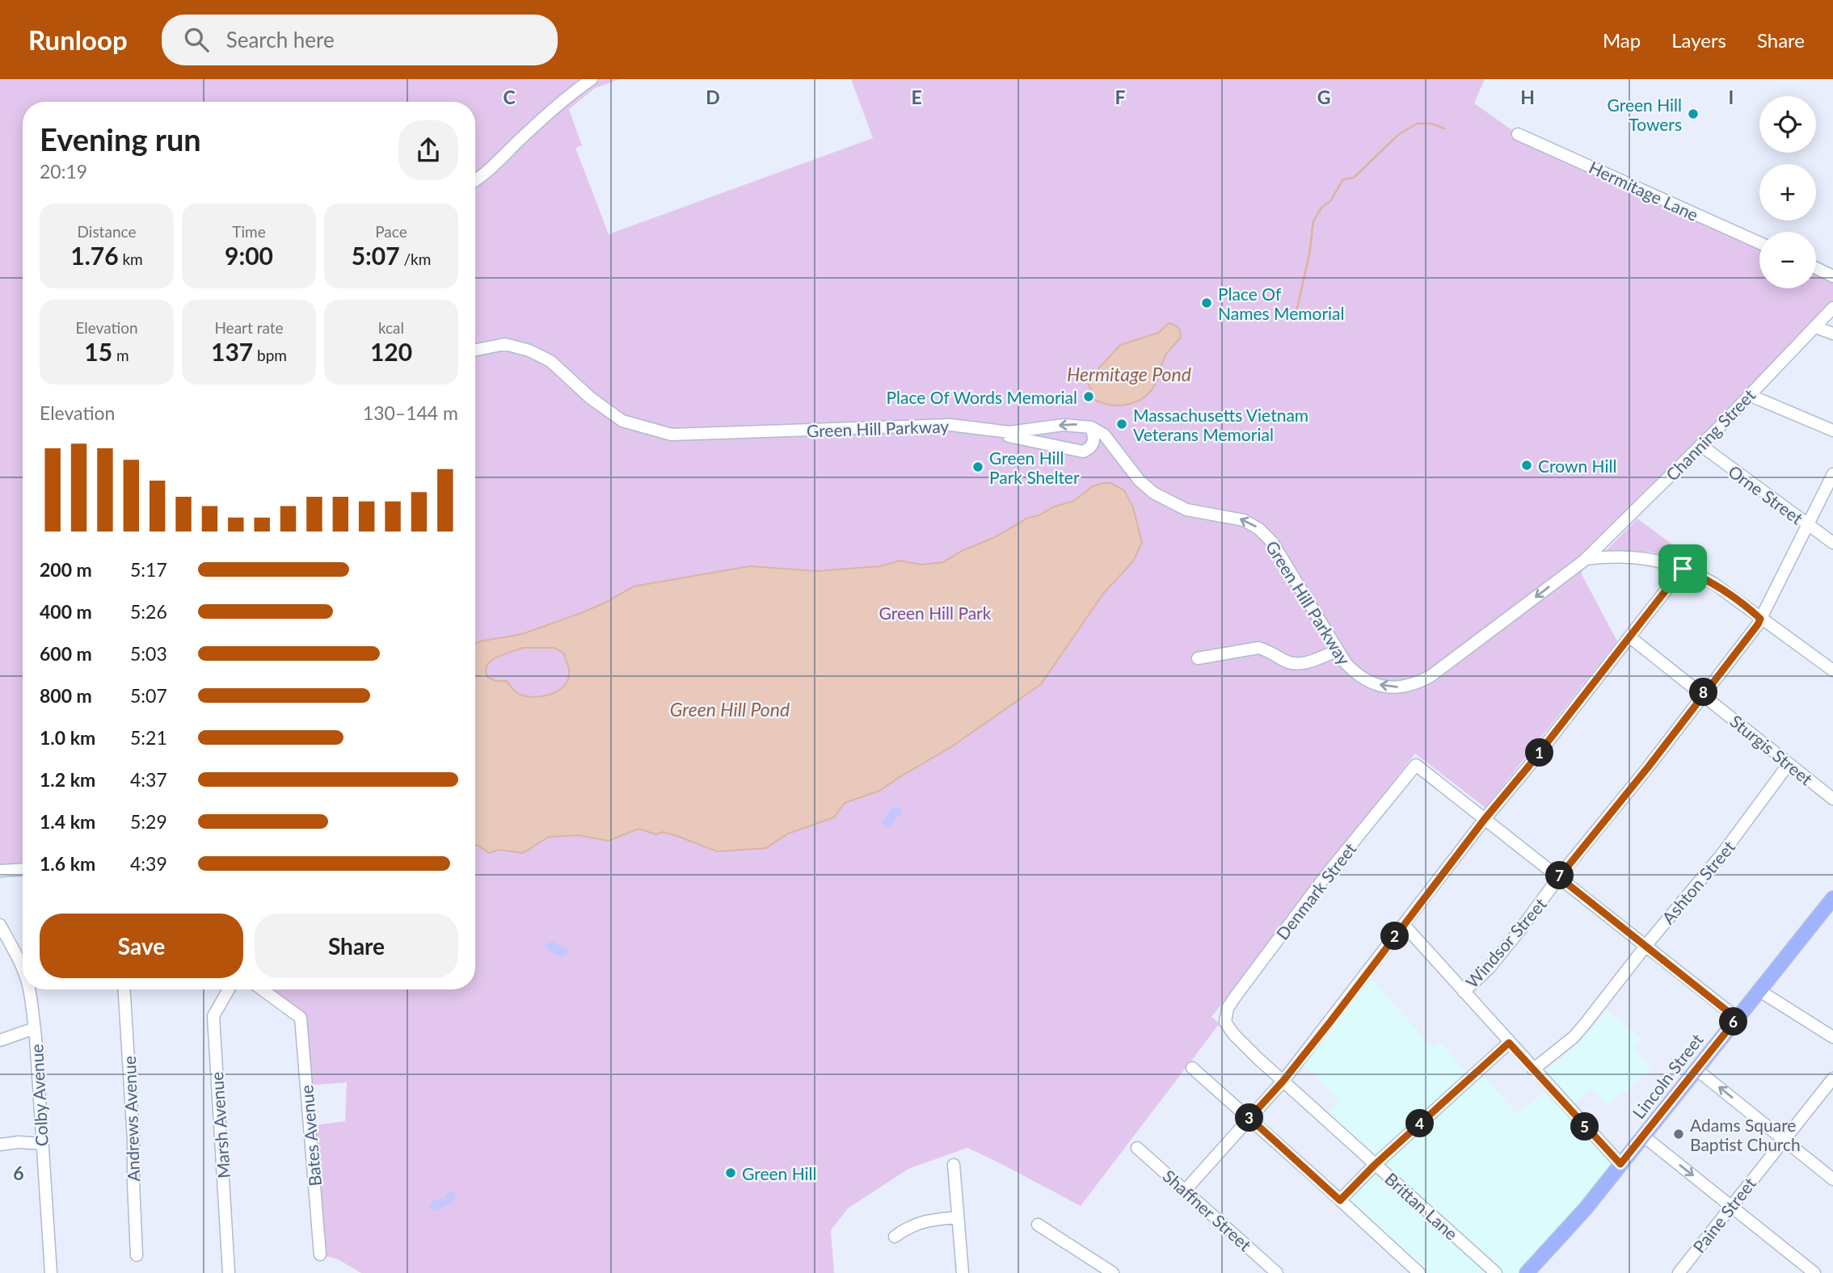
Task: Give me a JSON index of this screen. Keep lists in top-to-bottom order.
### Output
{
  "streets": {
    "main road": ["Lincoln Street"],
    "street": [
      "Hermitage Lane",
      "Green Hill Parkway",
      "Channing Street",
      "Orne Street",
      "Sturgis Street",
      "Ashton Street",
      "Denmark Street",
      "Windsor Street",
      "Colby Avenue",
      "Andrews Avenue",
      "Marsh Avenue",
      "Bates Avenue",
      "Brittan Lane",
      "Shaffner Street",
      "Paine Street"
    ]
  },
  "crossings": [
    ["Green Hill Parkway", "Channing Street"],
    ["Channing Street", "Orne Street"],
    ["Orne Street", "Windsor Street"],
    ["Sturgis Street", "Ashton Street"],
    ["Sturgis Street", "Windsor Street"],
    ["Denmark Street", "Brittan Lane"]
  ],
  "one_way": ["Green Hill Parkway"],
  "water": ["Hermitage Pond", "Green Hill Pond"],
  "parks": ["Green Hill Park"],
  "places": [
    "Green Hill Towers",
    "Place Of Names Memorial",
    "Place Of Words Memorial",
    "Massachusetts Vietnam Veterans Memorial",
    "Crown Hill",
    "Green Hill Park Shelter",
    "Adams Square Baptist Church",
    "Green Hill"
  ],
  "page": {
    "header": "Runloop",
    "search": "Search here",
    "nav": ["Map", "Layers", "Share"],
    "map_buttons": ["+", "−"],
    "heading": ["Evening run", "20:19"],
    "stats": [
      ["Distance", "1.76 km"],
      ["Time", "9:00"],
      ["Pace", "5:07 /km"],
      ["Elevation", "15 m"],
      ["Heart rate", "137 bpm"],
      ["kcal", "120"]
    ],
    "chart": ["Elevation", "130–144 m"],
    "list": [
      {
        "name": "200 m",
        "note": "5:17"
      },
      {
        "name": "400 m",
        "note": "5:26"
      },
      {
        "name": "600 m",
        "note": "5:03"
      },
      {
        "name": "800 m",
        "note": "5:07"
      },
      {
        "name": "1.0 km",
        "note": "5:21"
      },
      {
        "name": "1.2 km",
        "note": "4:37"
      },
      {
        "name": "1.4 km",
        "note": "5:29"
      },
      {
        "name": "1.6 km",
        "note": "4:39"
      }
    ],
    "pins": [
      "8",
      "1",
      "7",
      "2",
      "6",
      "3",
      "4",
      "5"
    ],
    "buttons": ["Save", "Share"]
  },
  "grid": {
    "columns": [
      "C",
      "D",
      "E",
      "F",
      "G",
      "H",
      "I"
    ],
    "rows": ["6"]
  }
}
